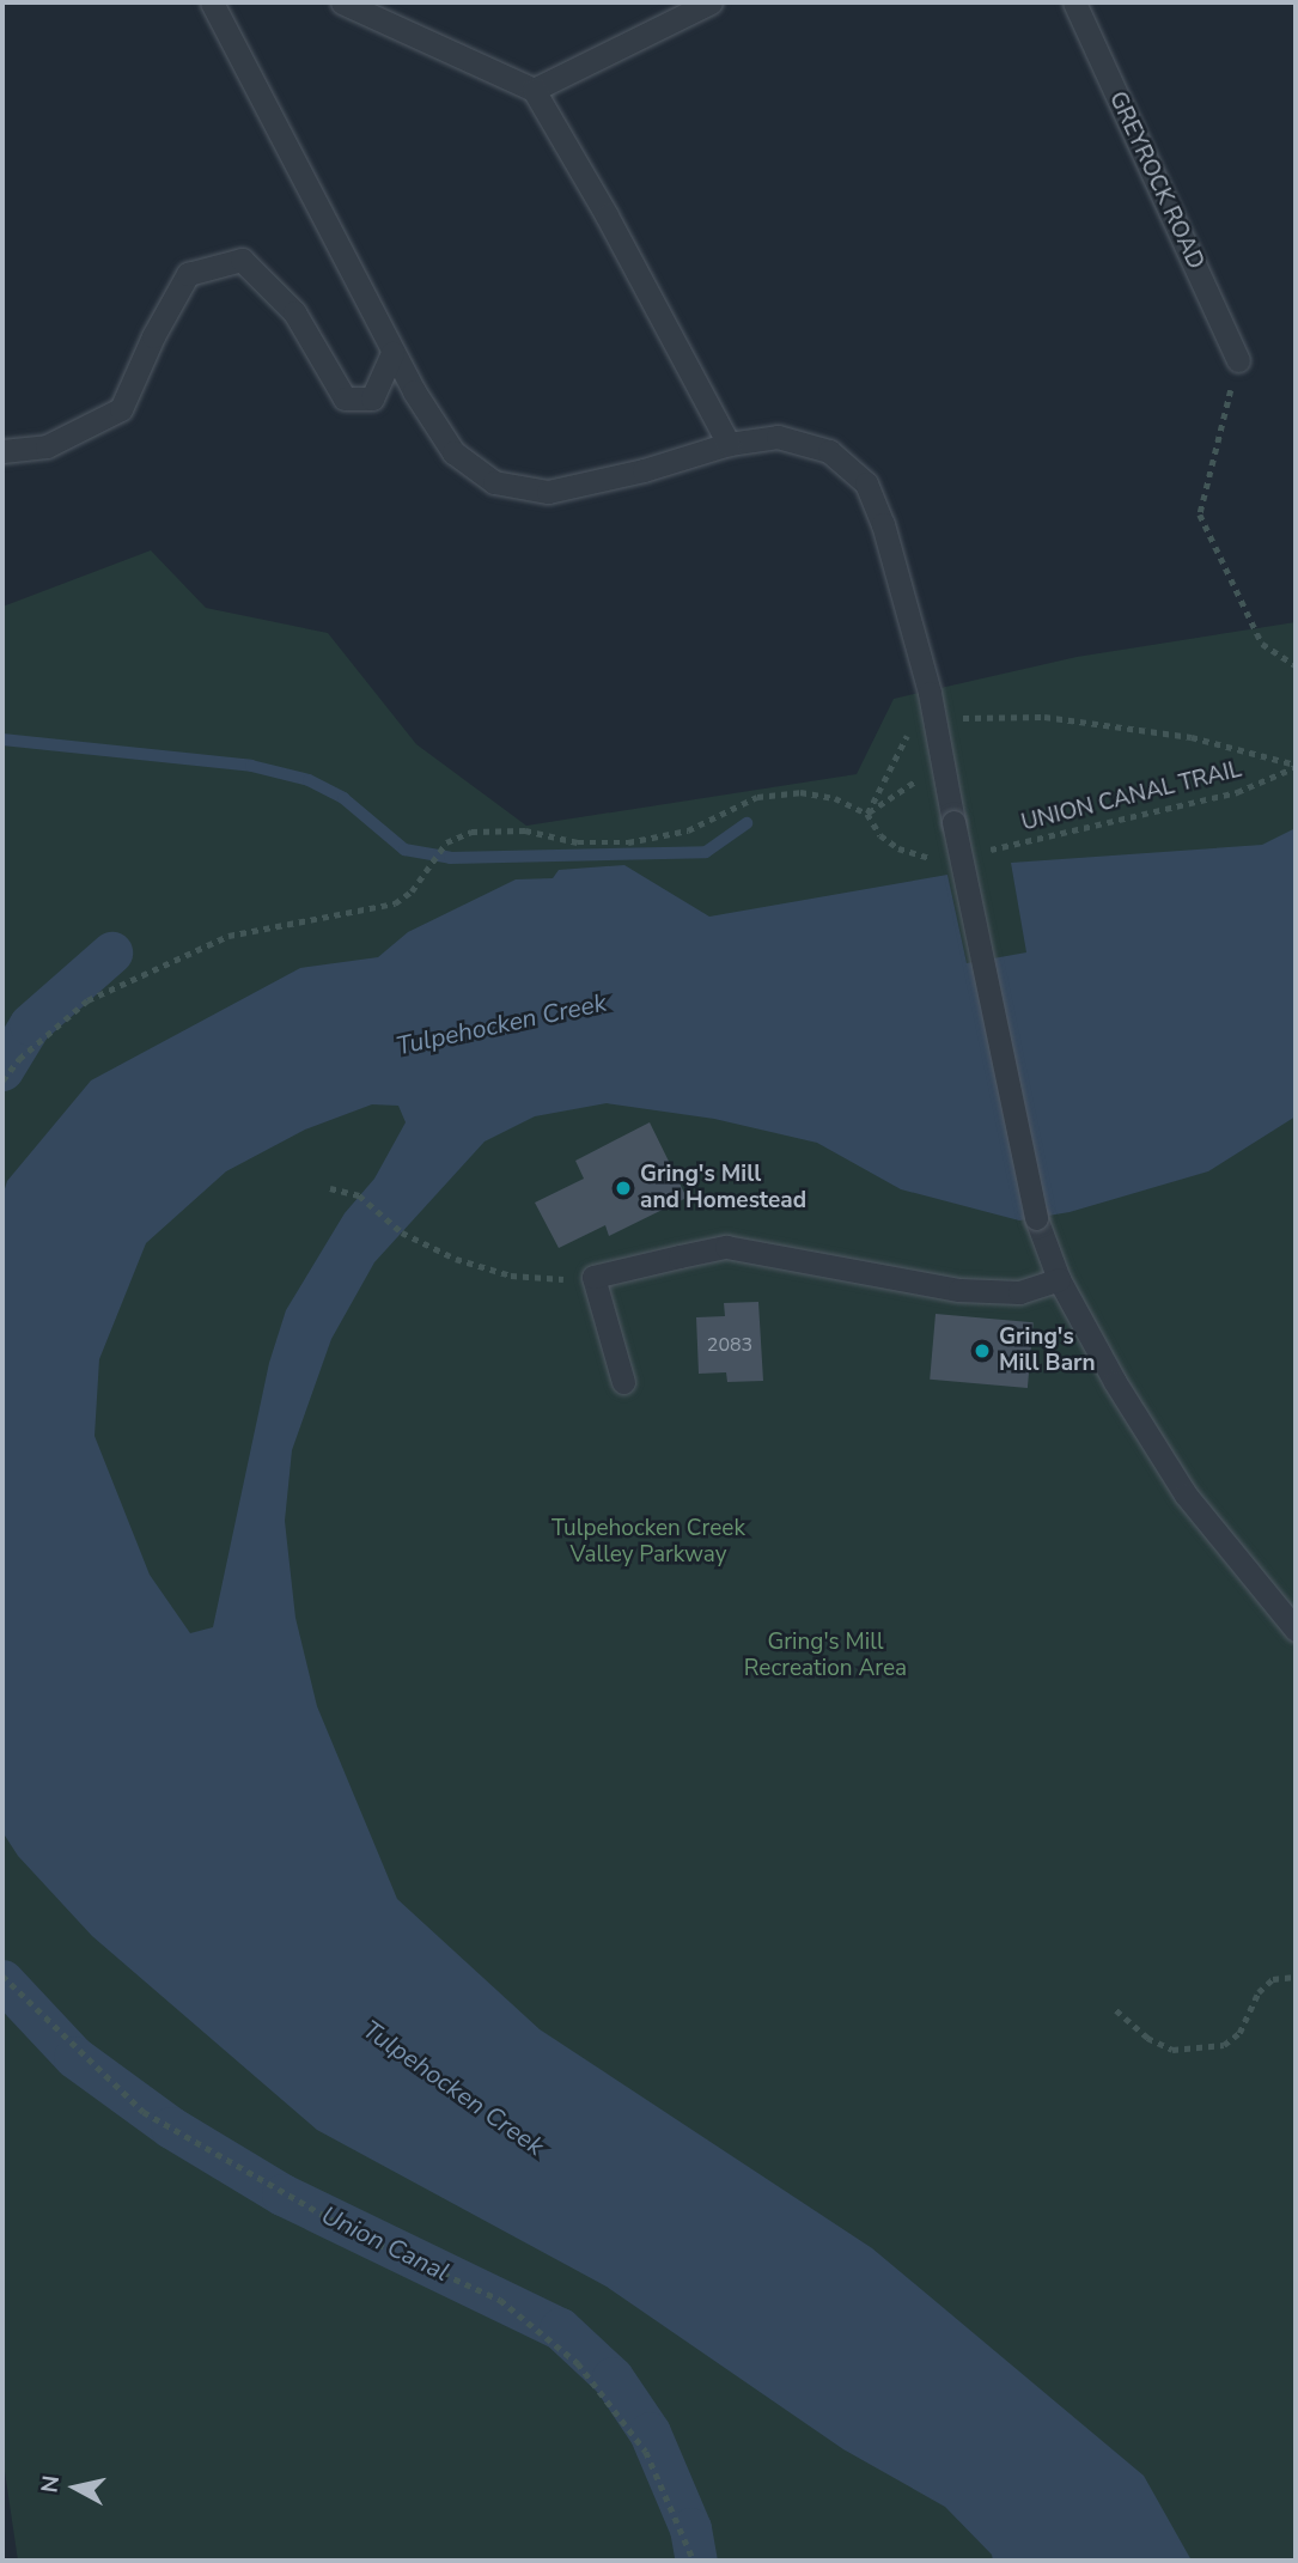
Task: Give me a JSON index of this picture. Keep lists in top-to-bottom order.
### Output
{
  "streets": {
    "lane": ["GREYROCK ROAD"],
    "path": ["UNION CANAL TRAIL"]
  },
  "water": ["Tulpehocken Creek", "Union Canal"],
  "parks": ["Tulpehocken Creek Valley Parkway", "Gring's Mill Recreation Area"],
  "places": ["Gring's Mill and Homestead", "Gring's Mill Barn"],
  "house_numbers": ["2083"],
  "north": "left"
}
